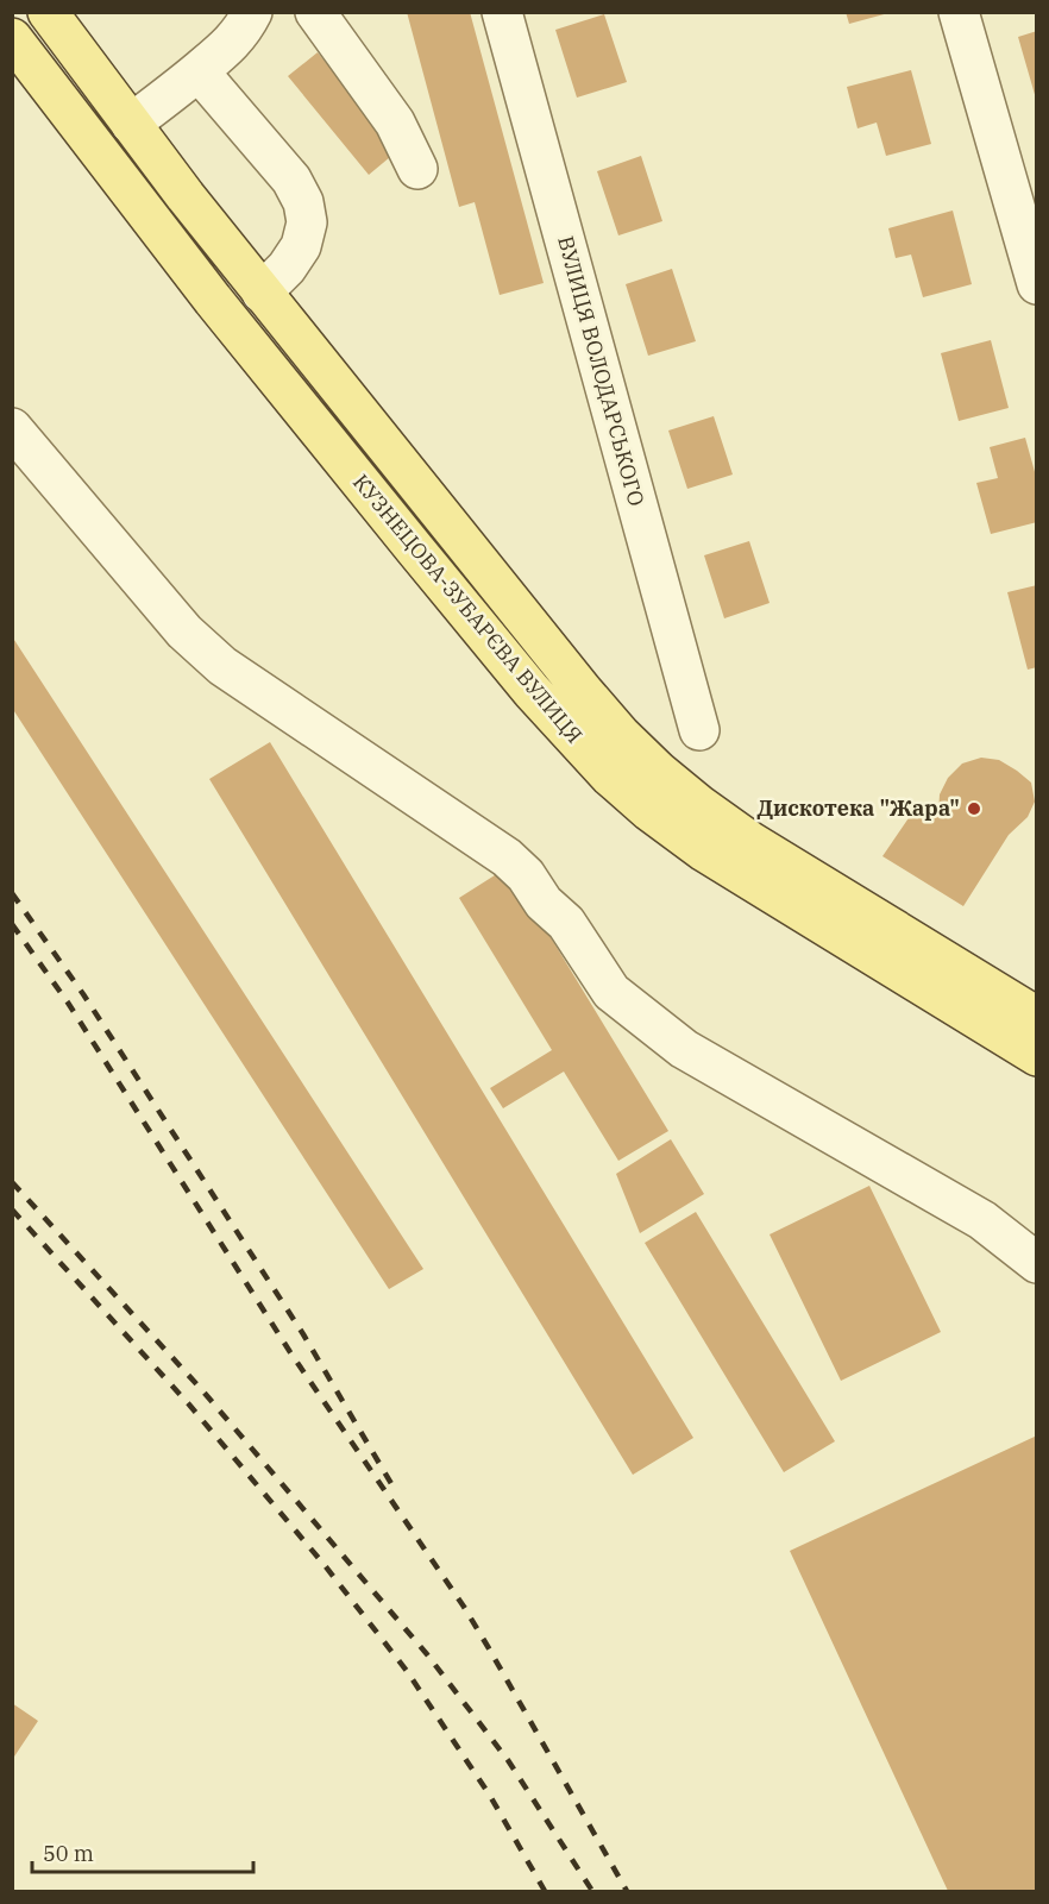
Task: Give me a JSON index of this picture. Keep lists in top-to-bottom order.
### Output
{
  "streets": {
    "main road": ["КУЗНЕЦОВА-ЗУБАРЄВА ВУЛИЦЯ"],
    "street": ["ВУЛИЦЯ ВОЛОДАРСЬКОГО"]
  },
  "places": ["Дискотека \"Жара\""],
  "scale_bar": "50 m"
}
